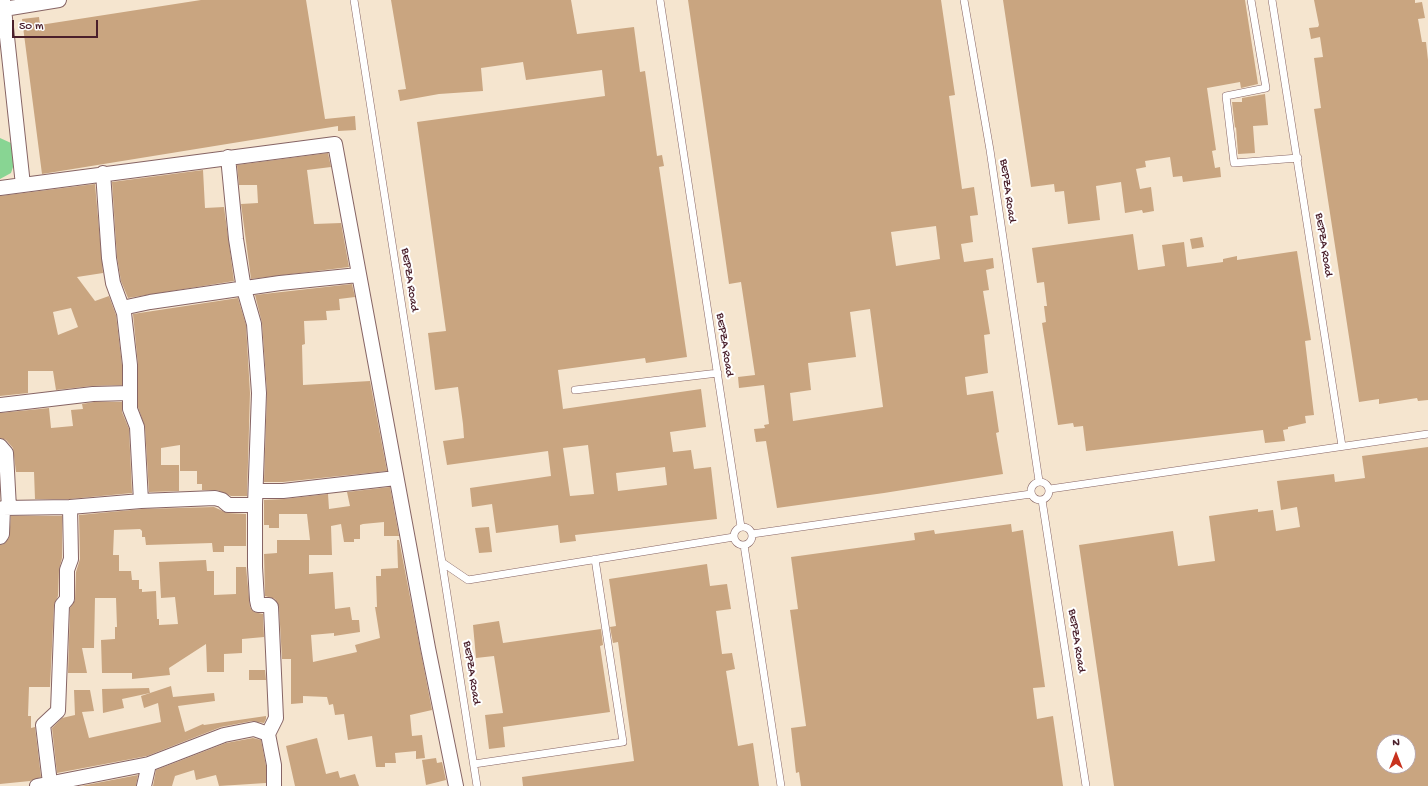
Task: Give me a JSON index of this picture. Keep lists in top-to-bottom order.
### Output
{
  "streets": {
    "lane": ["BEPZA Road"]
  },
  "scale_bar": "50 m",
  "north": "top"
}
